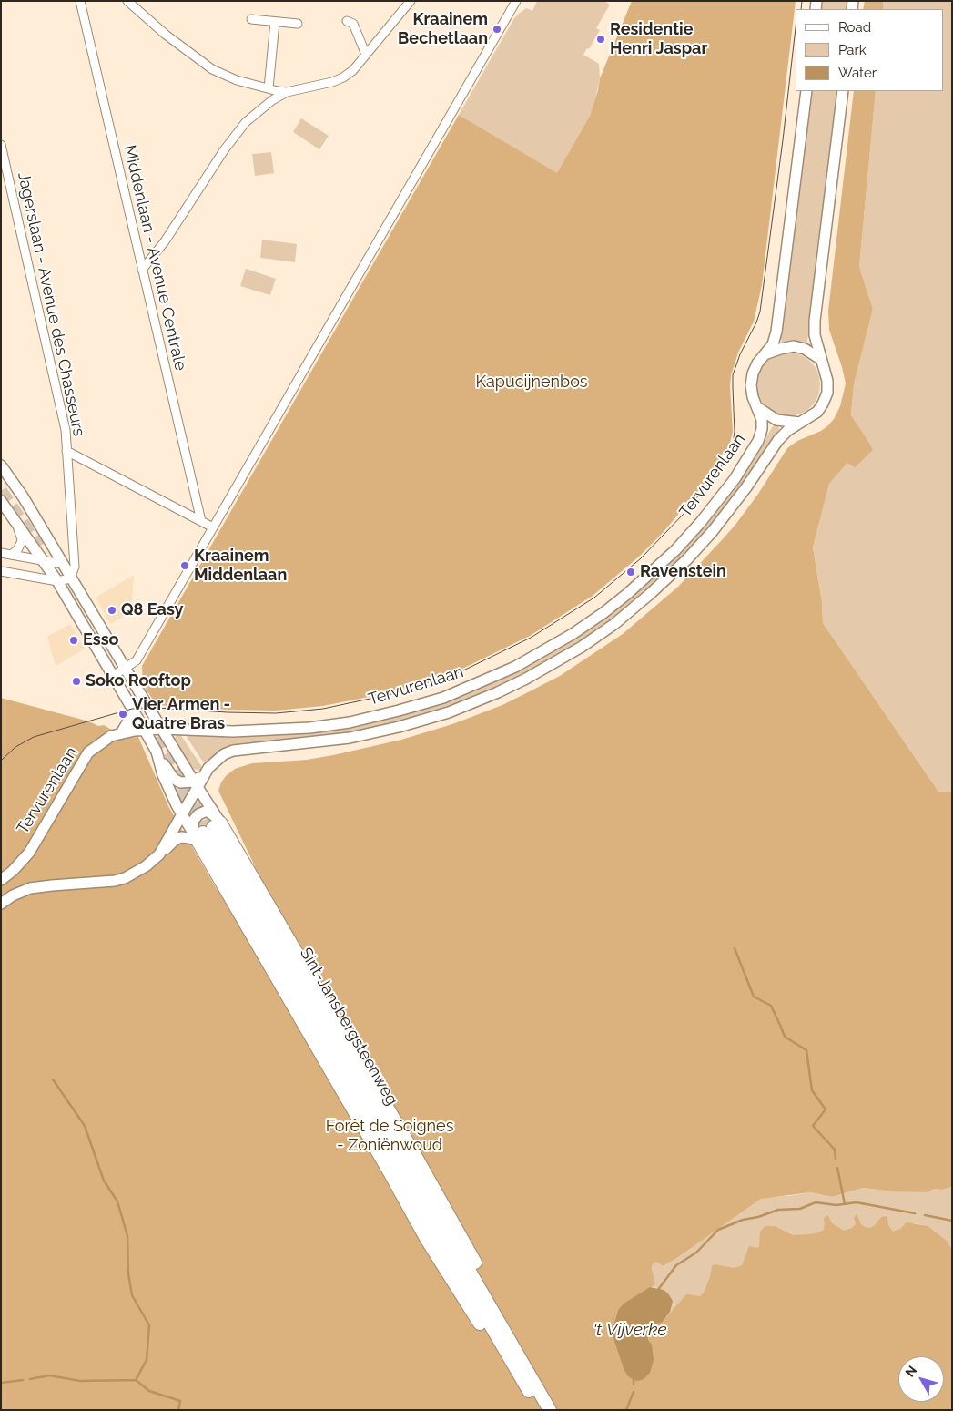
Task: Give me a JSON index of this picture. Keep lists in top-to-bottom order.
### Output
{
  "streets": {
    "highway": ["Sint-Jansbergsteenweg"],
    "main road": ["Tervurenlaan"],
    "street": ["Middenlaan - Avenue Centrale", "Jagerslaan - Avenue des Chasseurs"]
  },
  "water": ["'t Vijverke"],
  "parks": ["Kapucijnenbos", "Forêt de Soignes - Zoniënwoud"],
  "places": [
    "Kraainem Bechetlaan",
    "Residentie Henri Jaspar",
    "Kraainem Middenlaan",
    "Ravenstein",
    "Q8 Easy",
    "Esso",
    "Soko Rooftop",
    "Vier Armen - Quatre Bras"
  ],
  "legend": ["Road", "Park", "Water"],
  "north": "top left"
}
